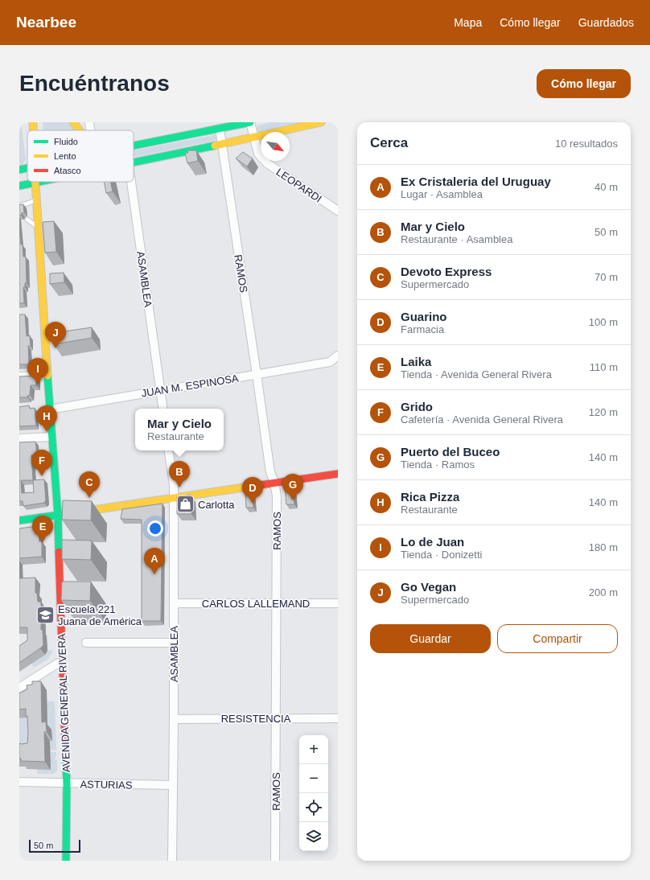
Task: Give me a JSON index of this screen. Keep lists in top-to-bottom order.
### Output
{
  "streets": {
    "main road": ["AVENIDA GENERAL RIVERA"],
    "street": [
      "LEOPARDI",
      "RAMOS",
      "ASAMBLEA",
      "JUAN M. ESPINOSA",
      "CARLOS LALLEMAND",
      "RESISTENCIA",
      "ASTURIAS"
    ]
  },
  "crossings": [
    ["RAMOS", "JUAN M. ESPINOSA"],
    ["RAMOS", "CARLOS LALLEMAND"],
    ["RAMOS", "RESISTENCIA"],
    ["ASAMBLEA", "JUAN M. ESPINOSA"],
    ["ASAMBLEA", "CARLOS LALLEMAND"],
    ["ASAMBLEA", "RESISTENCIA"],
    ["ASAMBLEA", "ASTURIAS"],
    ["JUAN M. ESPINOSA", "AVENIDA GENERAL RIVERA"],
    ["AVENIDA GENERAL RIVERA", "ASTURIAS"]
  ],
  "places": {
    "shop": ["Carlotta"],
    "school or university": ["Escuela 221 Juana de América"]
  },
  "legend": ["Fluido", "Lento", "Atasco"],
  "scale_bar": "50 m",
  "north": "bottom right",
  "page": {
    "header": "Nearbee",
    "nav": ["Mapa", "Cómo llegar", "Guardados"],
    "buttons": [
      "Cómo llegar",
      ["Guardar", "Compartir"]
    ],
    "title": "Encuéntranos",
    "heading": ["Cerca", "10 resultados"],
    "list": [
      {
        "mark": "A",
        "name": "Ex Cristaleria del Uruguay",
        "note": "Lugar · Asamblea",
        "value": "40 m"
      },
      {
        "mark": "B",
        "name": "Mar y Cielo",
        "note": "Restaurante · Asamblea",
        "value": "50 m"
      },
      {
        "mark": "C",
        "name": "Devoto Express",
        "note": "Supermercado",
        "value": "70 m"
      },
      {
        "mark": "D",
        "name": "Guarino",
        "note": "Farmacia",
        "value": "100 m"
      },
      {
        "mark": "E",
        "name": "Laika",
        "note": "Tienda · Avenida General Rivera",
        "value": "110 m"
      },
      {
        "mark": "F",
        "name": "Grido",
        "note": "Cafetería · Avenida General Rivera",
        "value": "120 m"
      },
      {
        "mark": "G",
        "name": "Puerto del Buceo",
        "note": "Tienda · Ramos",
        "value": "140 m"
      },
      {
        "mark": "H",
        "name": "Rica Pizza",
        "note": "Restaurante",
        "value": "140 m"
      },
      {
        "mark": "I",
        "name": "Lo de Juan",
        "note": "Tienda · Donizetti",
        "value": "180 m"
      },
      {
        "mark": "J",
        "name": "Go Vegan",
        "note": "Supermercado",
        "value": "200 m"
      }
    ],
    "pins": [
      "J",
      "I",
      "H",
      "F",
      "B",
      "C",
      "G",
      "D",
      "E",
      "A"
    ],
    "popup": ["Mar y Cielo", "Restaurante"],
    "map_buttons": ["+", "−"],
    "scale": "50 m"
  }
}
